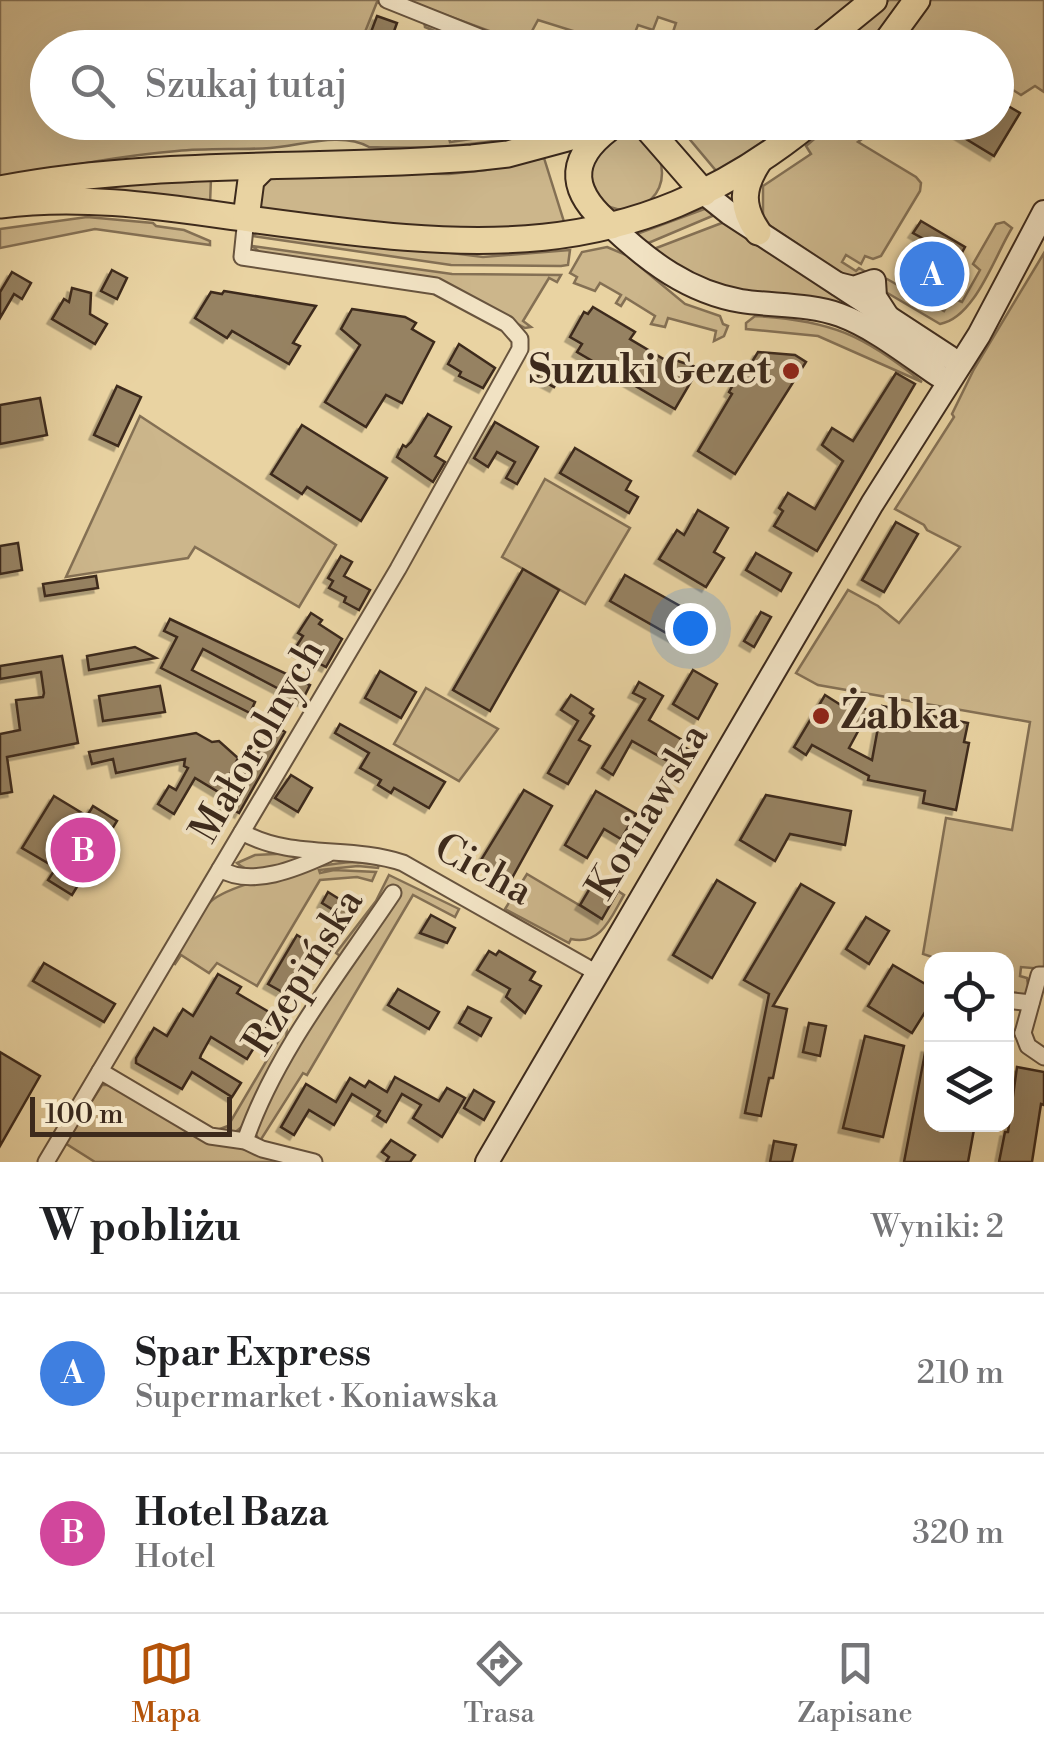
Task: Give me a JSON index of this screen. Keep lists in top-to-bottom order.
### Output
{
  "streets": {
    "main road": ["Koniawska"],
    "street": ["Małorolnych", "Cicha", "Rzepińska"]
  },
  "crossings": [
    ["Małorolnych", "Cicha"],
    ["Koniawska", "Cicha"]
  ],
  "places": ["Suzuki Gezet", "Żabka"],
  "scale_bar": "100 m",
  "page": {
    "search": "Szukaj tutaj",
    "pins": ["A", "B"],
    "scale": "100 m",
    "heading": ["W pobliżu", "Wyniki: 2"],
    "list": [
      {
        "mark": "A",
        "name": "Spar Express",
        "note": "Supermarket · Koniawska",
        "value": "210 m"
      },
      {
        "mark": "B",
        "name": "Hotel Baza",
        "note": "Hotel",
        "value": "320 m"
      }
    ],
    "nav": ["Mapa", "Trasa", "Zapisane"]
  }
}
